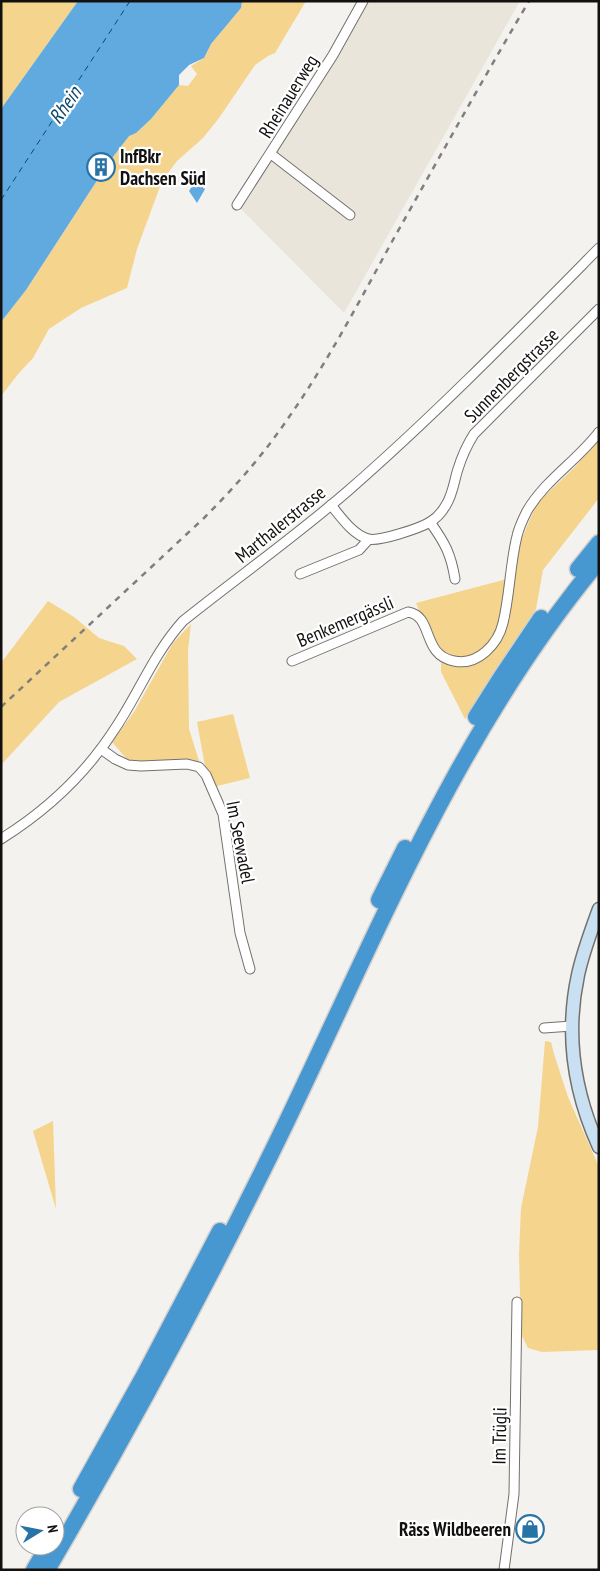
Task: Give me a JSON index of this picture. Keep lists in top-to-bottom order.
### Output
{
  "streets": {
    "street": [
      "Rheinauerweg",
      "Sunnenbergstrasse",
      "Marthalerstrasse",
      "Benkemergässli",
      "Im Seewadel",
      "Im Trügli"
    ]
  },
  "crossings": [
    ["Marthalerstrasse", "Im Seewadel"]
  ],
  "water": ["Rhein"],
  "places": {
    "building": ["InfBkr Dachsen Süd"],
    "shop": ["Räss Wildbeeren"]
  },
  "north": "right"
}
